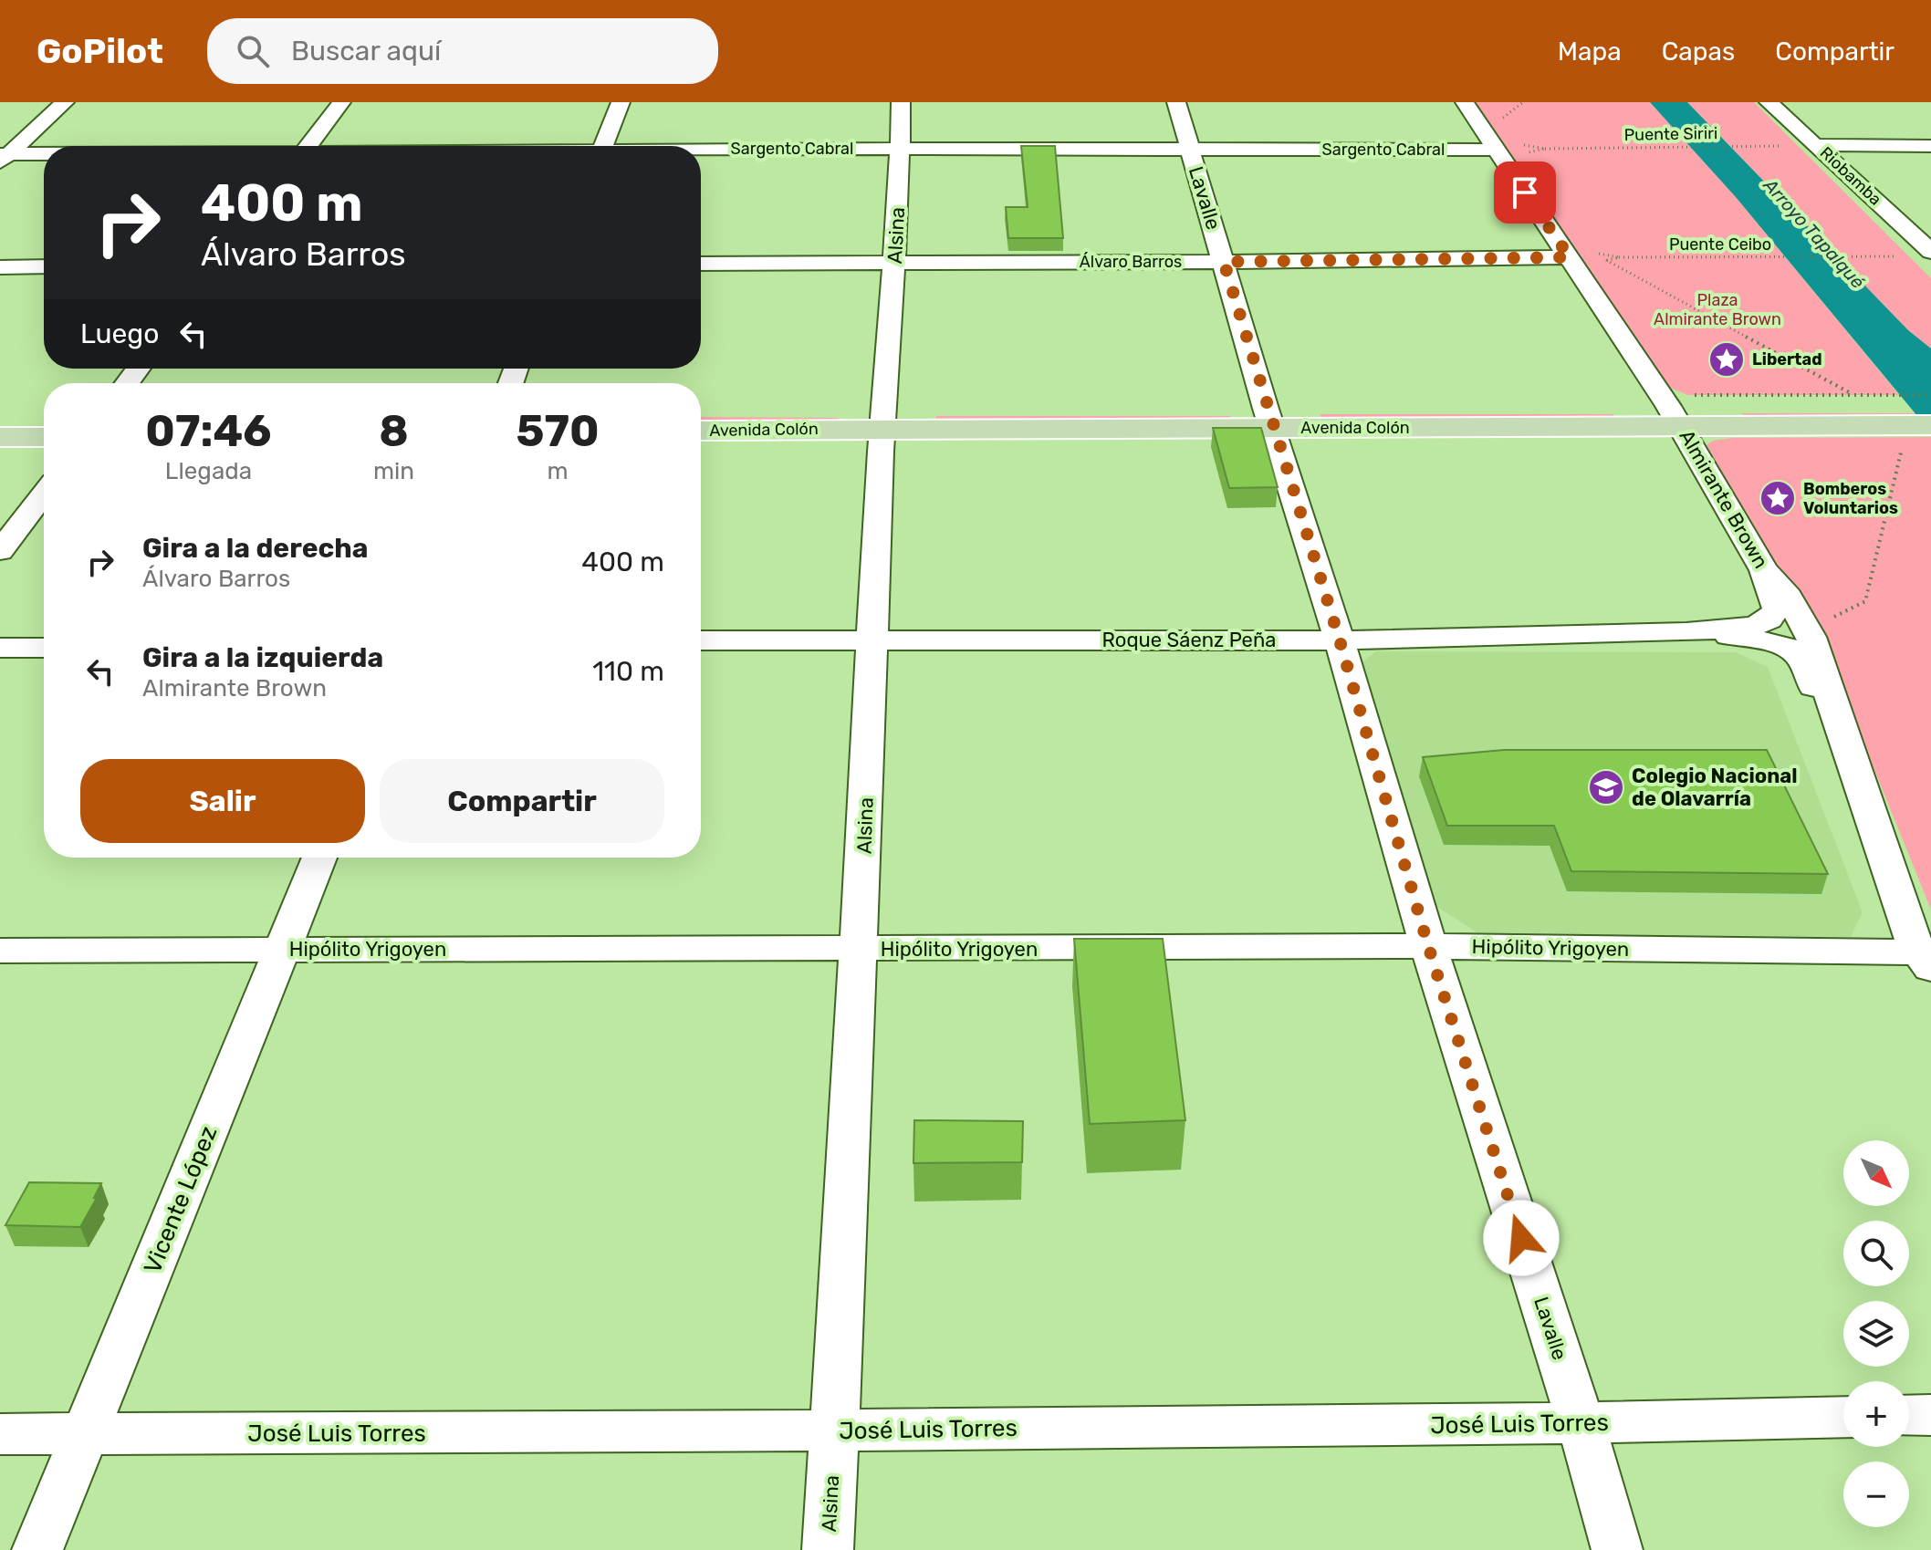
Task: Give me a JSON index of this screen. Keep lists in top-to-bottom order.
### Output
{
  "streets": {
    "main road": ["Avenida Colón"],
    "street": [
      "Sargento Cabral",
      "Riobamba",
      "Lavalle",
      "Alsina",
      "Álvaro Barros",
      "Almirante Brown",
      "Roque Sáenz Peña",
      "Hipólito Yrigoyen",
      "Vicente López",
      "José Luis Torres"
    ],
    "path": ["Puente Siriri", "Puente Ceibo"]
  },
  "crossings": [
    ["Sargento Cabral", "Lavalle"],
    ["Sargento Cabral", "Alsina"],
    ["Sargento Cabral", "Almirante Brown"],
    ["Lavalle", "Álvaro Barros"],
    ["Lavalle", "Avenida Colón"],
    ["Lavalle", "Roque Sáenz Peña"],
    ["Lavalle", "Hipólito Yrigoyen"],
    ["Lavalle", "José Luis Torres"],
    ["Alsina", "Álvaro Barros"],
    ["Alsina", "Avenida Colón"],
    ["Alsina", "Roque Sáenz Peña"],
    ["Alsina", "Hipólito Yrigoyen"],
    ["Alsina", "José Luis Torres"],
    ["Álvaro Barros", "Almirante Brown"],
    ["Avenida Colón", "Almirante Brown"],
    ["Almirante Brown", "Hipólito Yrigoyen"],
    ["Hipólito Yrigoyen", "Vicente López"],
    ["Vicente López", "José Luis Torres"]
  ],
  "water": ["Arroyo Tapalqué"],
  "parks": ["Plaza Almirante Brown"],
  "places": {
    "place": ["Libertad", "Bomberos Voluntarios"],
    "school or university": ["Colegio Nacional de Olavarría"]
  },
  "north": "bottom right",
  "page": {
    "header": "GoPilot",
    "search": "Buscar aquí",
    "nav": ["Mapa", "Capas", "Compartir"],
    "turn": ["400 m", "Álvaro Barros"],
    "then": "Luego",
    "eta": [
      "07:46",
      "Llegada",
      "8",
      "min",
      "570",
      "m"
    ],
    "list": [
      {
        "name": "Gira a la derecha",
        "note": "Álvaro Barros",
        "value": "400 m"
      },
      {
        "name": "Gira a la izquierda",
        "note": "Almirante Brown",
        "value": "110 m"
      }
    ],
    "buttons": ["Salir", "Compartir"],
    "map_buttons": ["+", "−"]
  }
}
